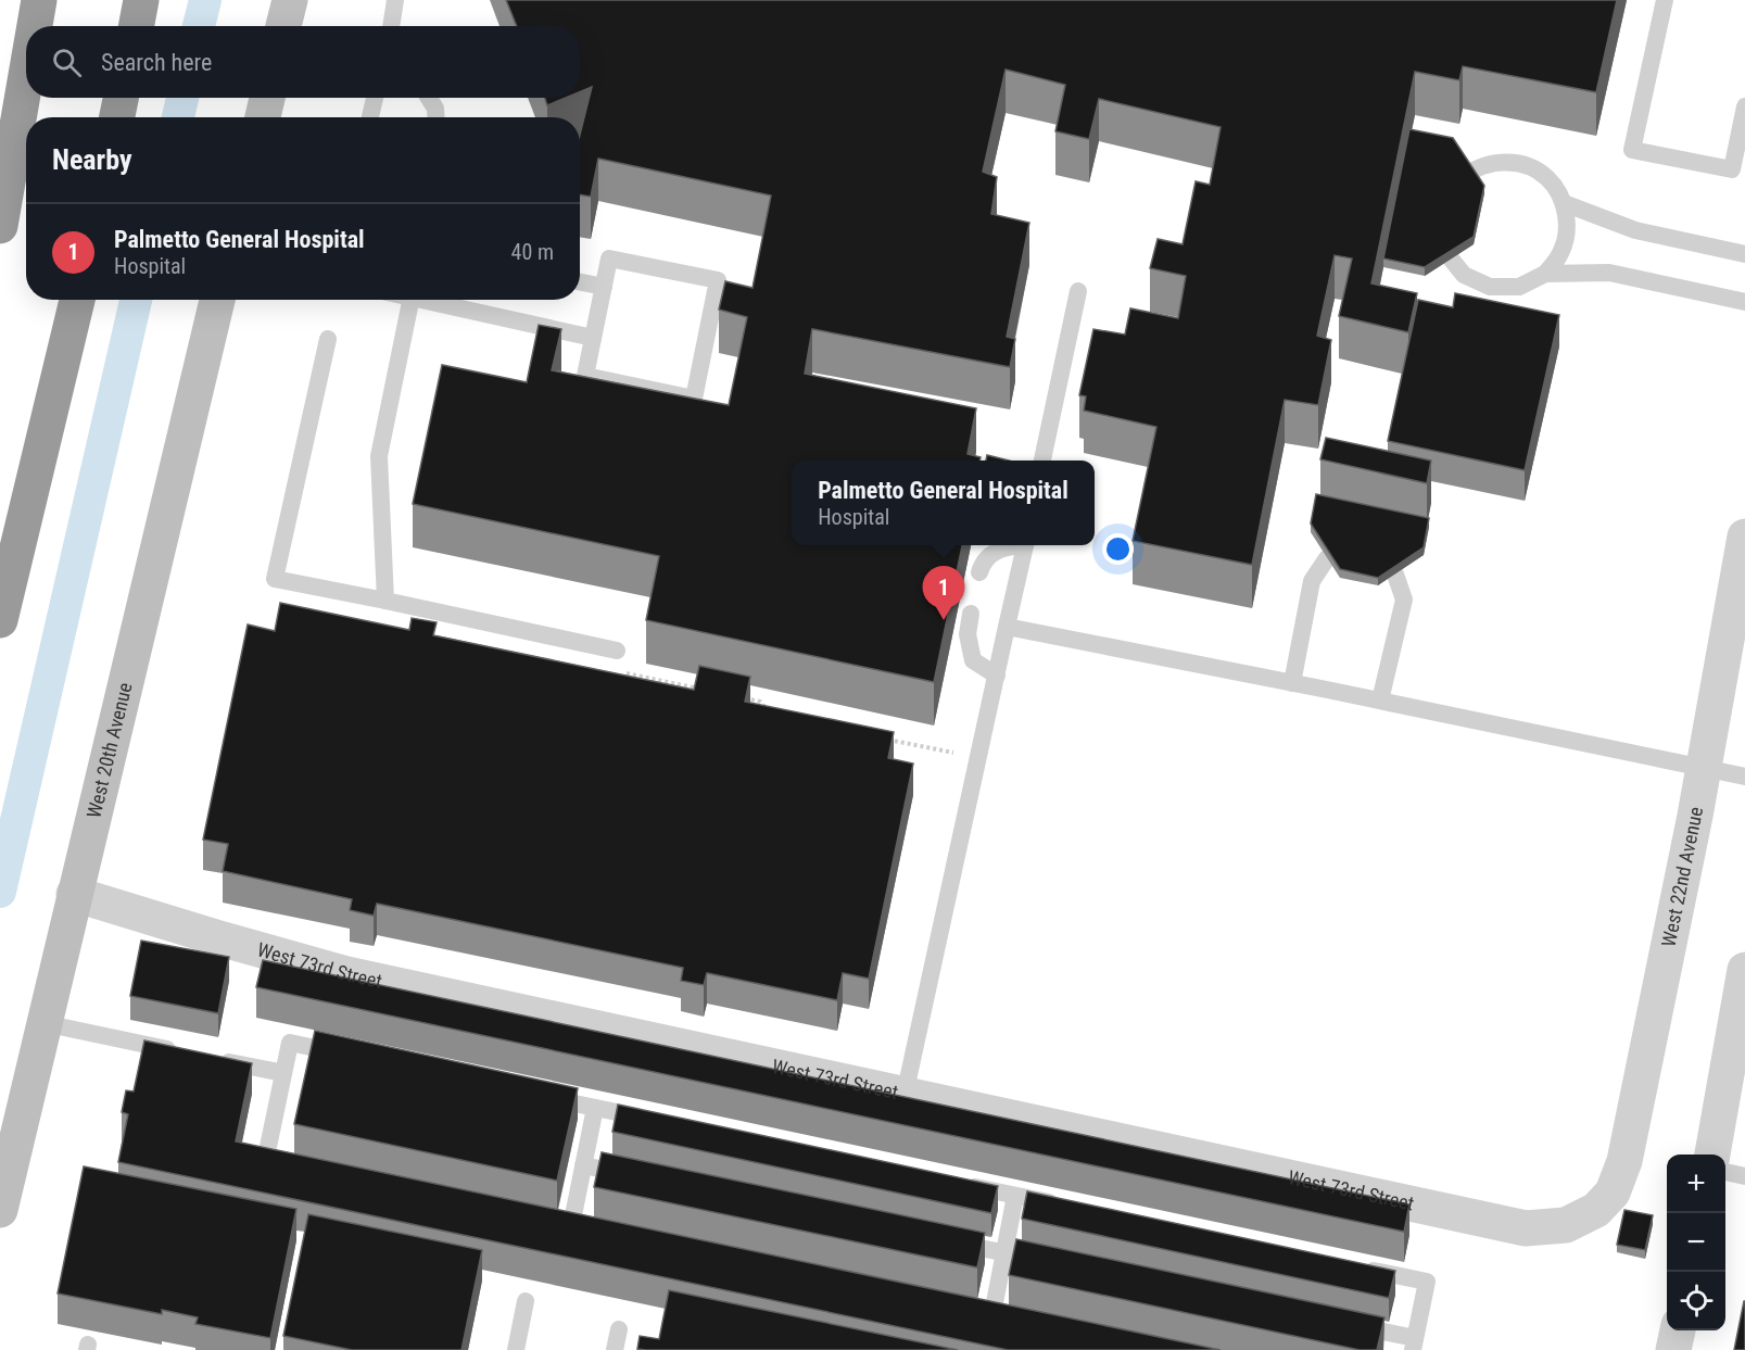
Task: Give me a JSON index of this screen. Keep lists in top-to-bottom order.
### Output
{
  "streets": {
    "street": ["West 20th Avenue", "West 22nd Avenue", "West 73rd Street"]
  },
  "crossings": [
    ["West 20th Avenue", "West 73rd Street"],
    ["West 22nd Avenue", "West 73rd Street"]
  ],
  "page": {
    "search": "Search here",
    "heading": "Nearby",
    "list": [
      {
        "mark": "1",
        "name": "Palmetto General Hospital",
        "note": "Hospital",
        "value": "40 m"
      }
    ],
    "popup": ["Palmetto General Hospital", "Hospital"],
    "pins": "1",
    "map_buttons": ["+", "−"]
  }
}
